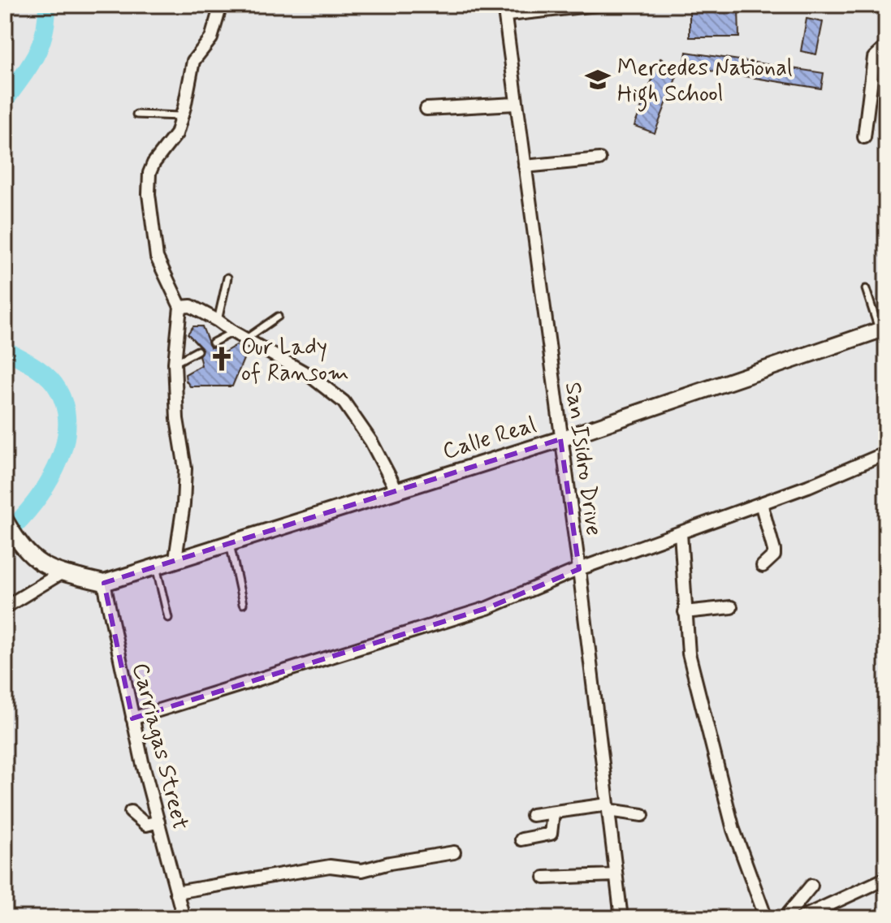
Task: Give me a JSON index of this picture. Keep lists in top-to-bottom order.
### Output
{
  "streets": {
    "street": ["Calle Real", "San Isidro Drive", "Carriagas Street"]
  },
  "crossings": [
    ["Calle Real", "San Isidro Drive"],
    ["Calle Real", "Carriagas Street"]
  ],
  "places": {
    "school or university": ["Mercedes National High School"],
    "church": ["Our Lady of Ransom"]
  }
}
